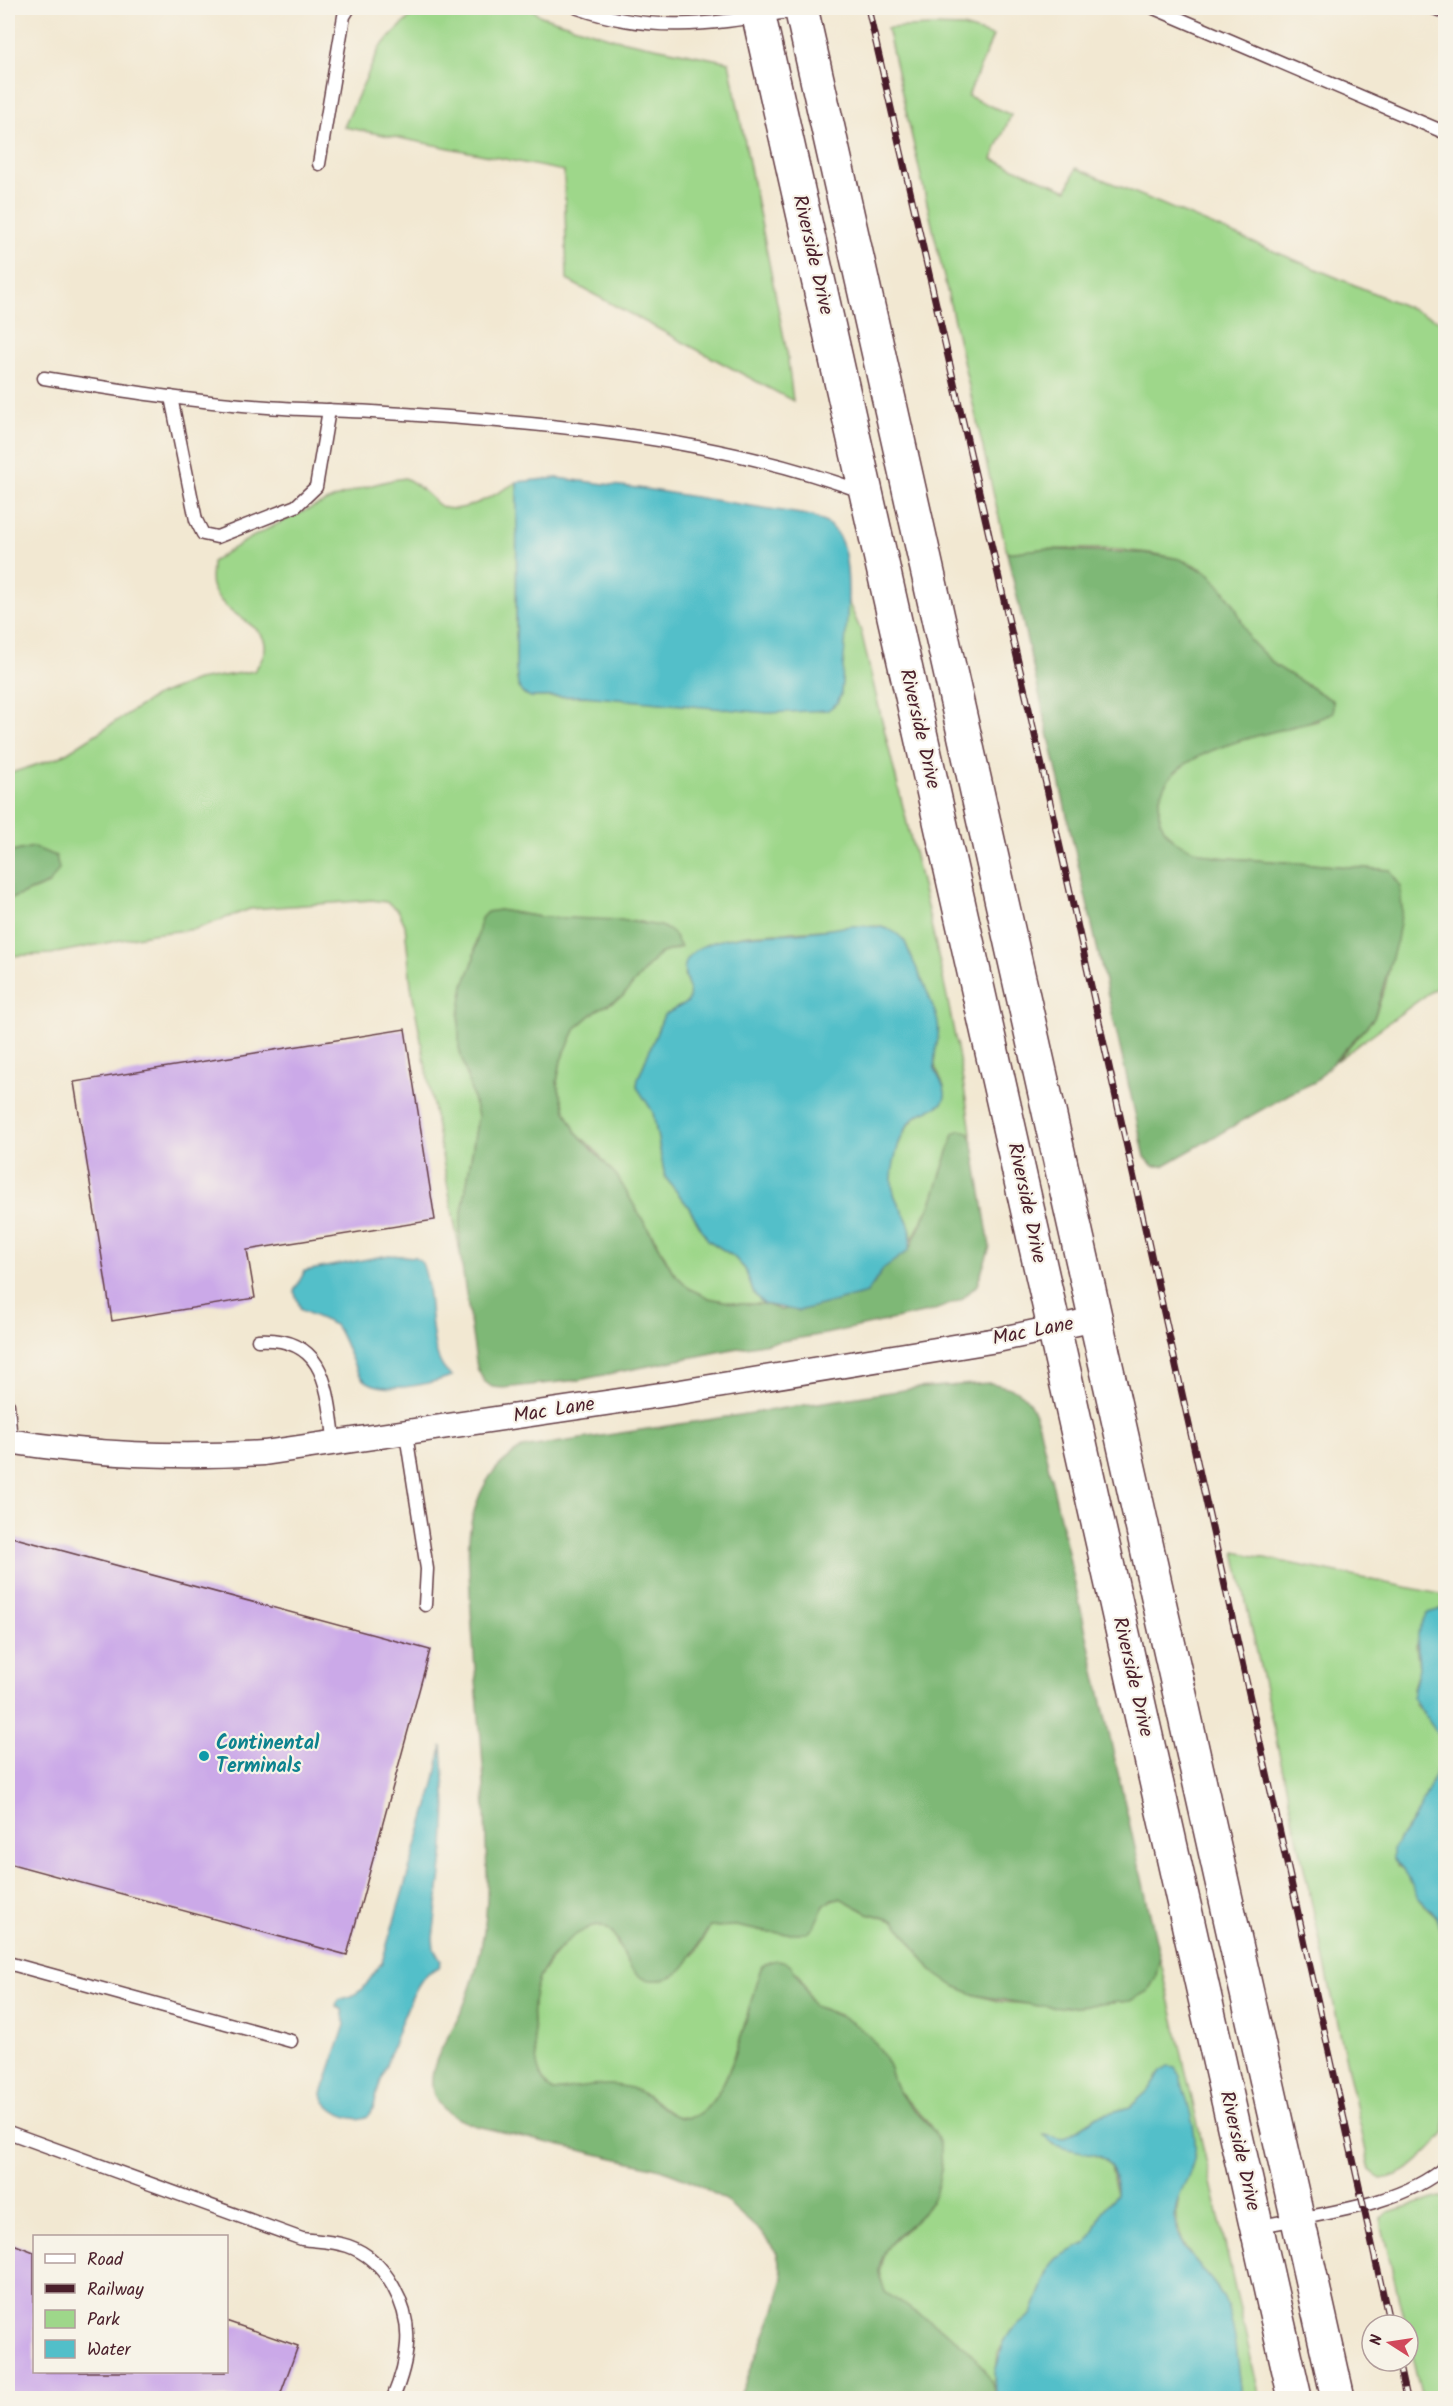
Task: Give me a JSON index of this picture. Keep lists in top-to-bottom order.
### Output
{
  "streets": {
    "main road": ["Riverside Drive"],
    "street": ["Mac Lane"]
  },
  "crossings": [
    ["Riverside Drive", "Mac Lane"]
  ],
  "places": ["Continental Terminals"],
  "legend": [
    "Road",
    "Railway",
    "Park",
    "Water"
  ],
  "north": "left"
}
